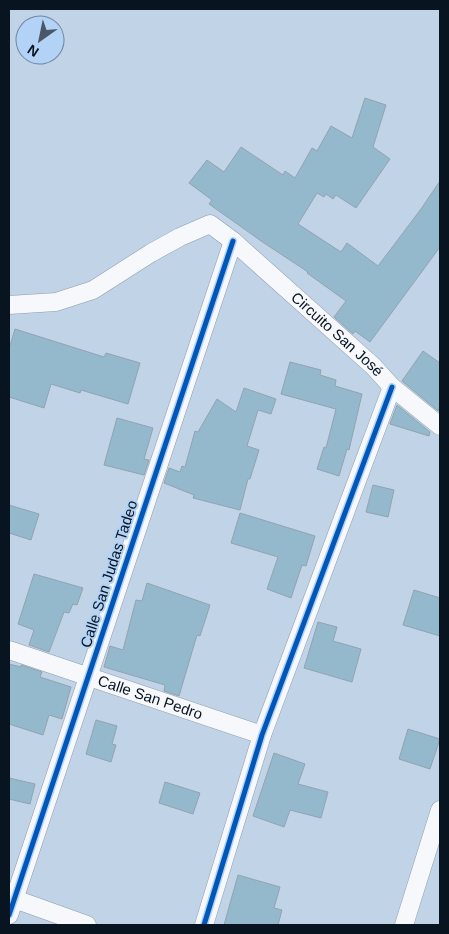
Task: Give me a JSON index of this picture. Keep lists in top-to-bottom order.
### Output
{
  "streets": {
    "street": ["Circuito San José", "Calle San Judas Tadeo", "Calle San Pedro"]
  },
  "crossings": [
    ["Circuito San José", "Calle San Judas Tadeo"],
    ["Calle San Judas Tadeo", "Calle San Pedro"]
  ],
  "north": "bottom left"
}
